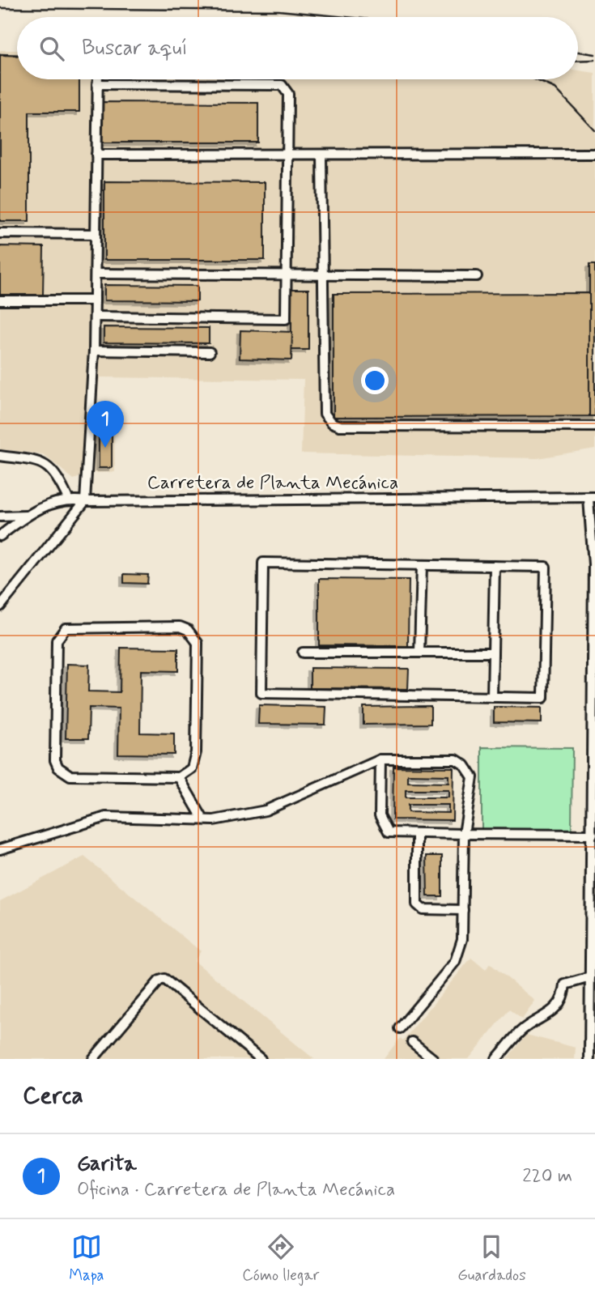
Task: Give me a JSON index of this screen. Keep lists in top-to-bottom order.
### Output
{
  "streets": {
    "street": ["Carretera de Planta Mecánica"]
  },
  "page": {
    "search": "Buscar aquí",
    "pins": "1",
    "heading": "Cerca",
    "list": [
      {
        "mark": "1",
        "name": "Garita",
        "note": "Oficina · Carretera de Planta Mecánica",
        "value": "220 m"
      }
    ],
    "nav": ["Mapa", "Cómo llegar", "Guardados"]
  }
}
